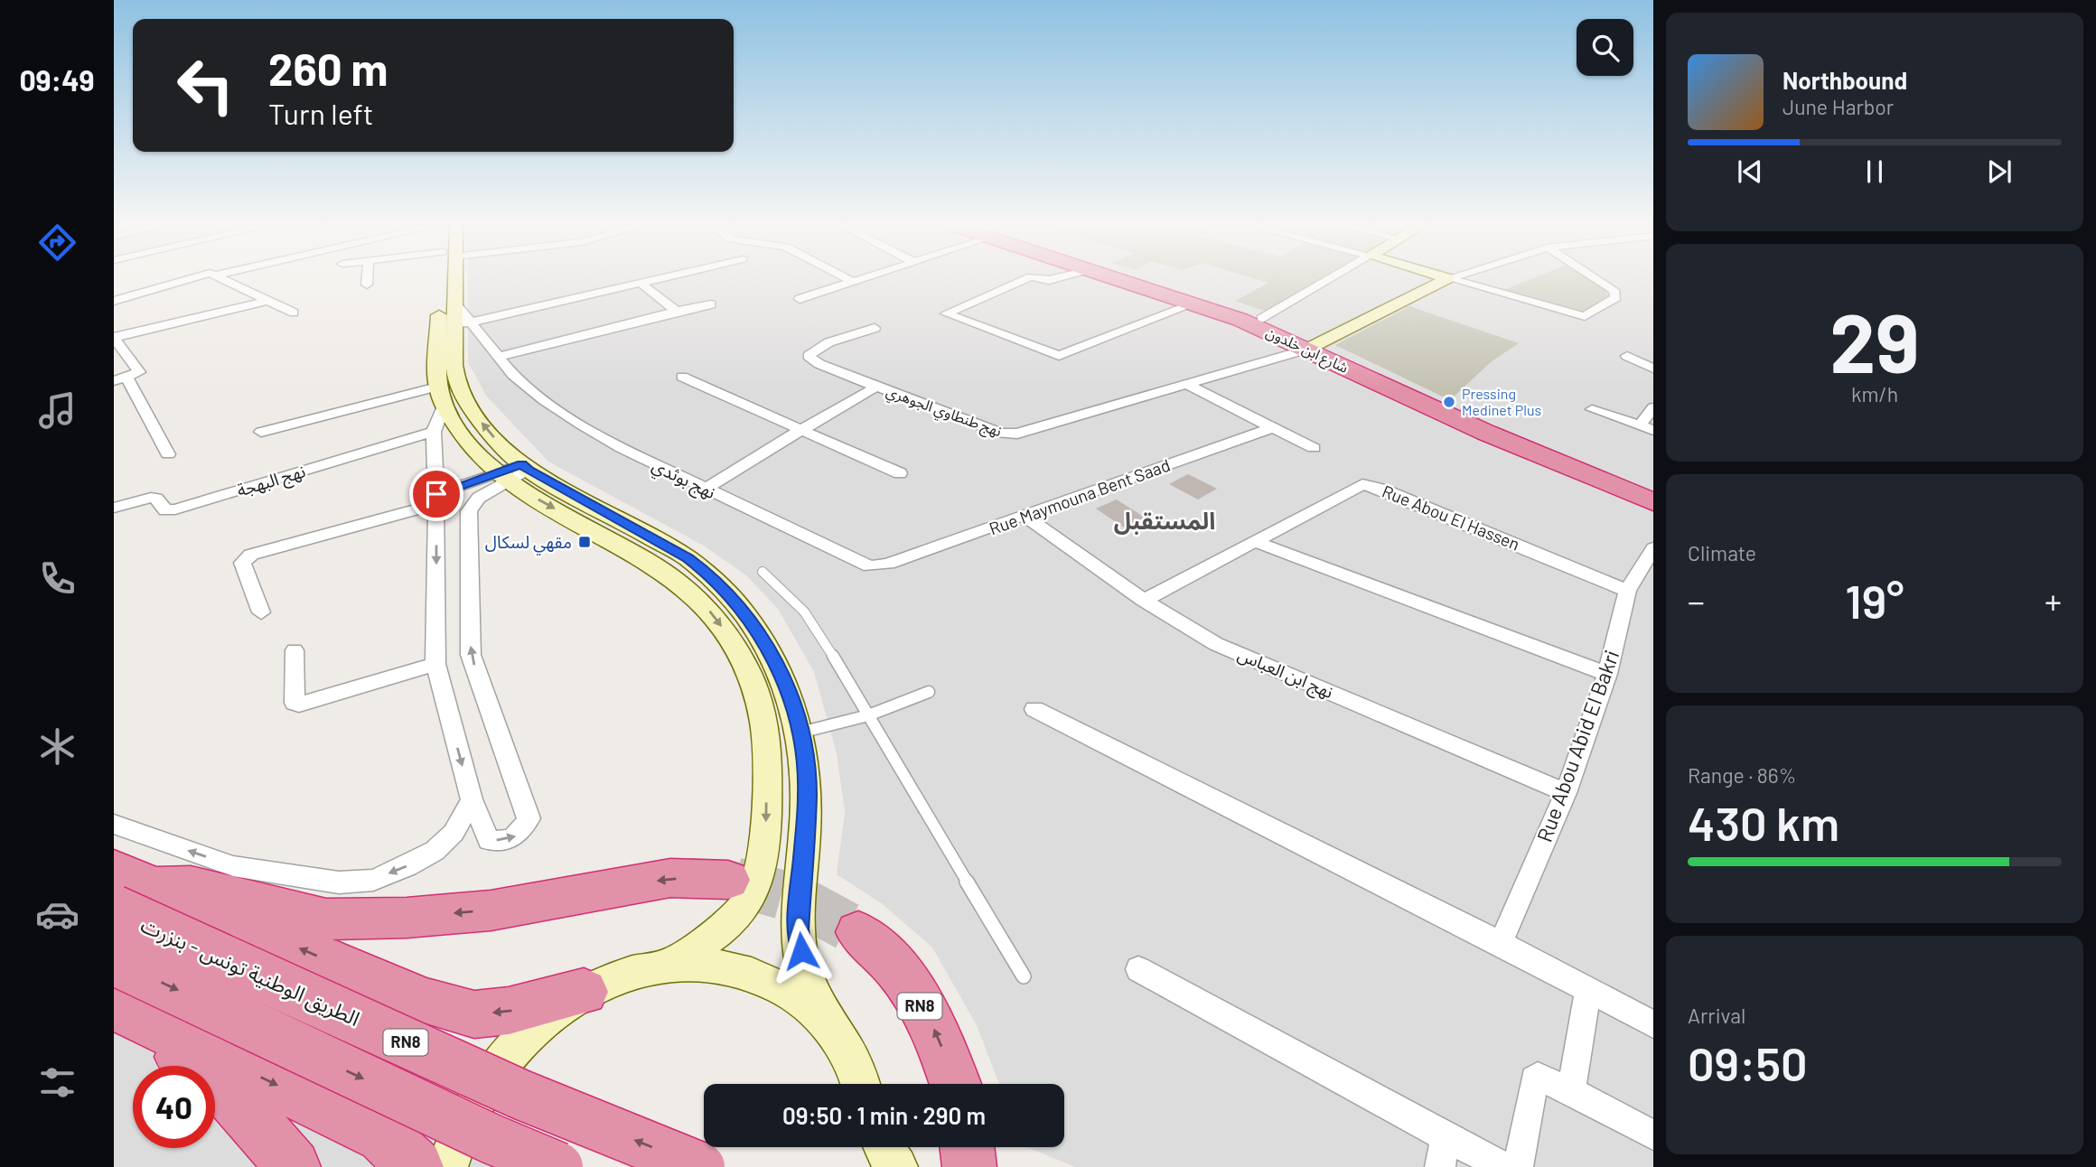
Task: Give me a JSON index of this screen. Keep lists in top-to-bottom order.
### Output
{
  "streets": {
    "highway": ["شارع ابن خلدون", "الطريق الوطنية تونس - بنزرت", "RN8"],
    "street": [
      "نهج طنطاوي الجوهري",
      "نهج بوثدي",
      "نهج البهجة",
      "Rue Maymouna Bent Saad",
      "Rue Abou El Hassen",
      "نهج ابن العباس",
      "Rue Abou Abid El Bakri"
    ]
  },
  "crossings": [
    ["شارع ابن خلدون", "نهج طنطاوي الجوهري"],
    ["نهج طنطاوي الجوهري", "نهج بوثدي"],
    ["نهج بوثدي", "Rue Maymouna Bent Saad"],
    ["Rue Maymouna Bent Saad", "نهج ابن العباس"],
    ["Rue Abou El Hassen", "نهج ابن العباس"],
    ["Rue Abou El Hassen", "Rue Abou Abid El Bakri"],
    ["نهج ابن العباس", "Rue Abou Abid El Bakri"]
  ],
  "districts": ["المستقبل"],
  "places": {
    "other": ["Pressing Medinet Plus"],
    "transit": ["مقهي لسكال"]
  },
  "page": {
    "tabs": "09:49",
    "turn": ["260 m", "Turn left"],
    "song": ["Northbound", "June Harbor"],
    "tile": [
      ["29", "km/h"],
      "Climate",
      ["Range · 86%", "430 km"],
      ["Arrival", "09:50"]
    ],
    "heat": ["−", "19°", "+"],
    "limit": "40",
    "trip": "09:50 · 1 min · 290 m"
  }
}
